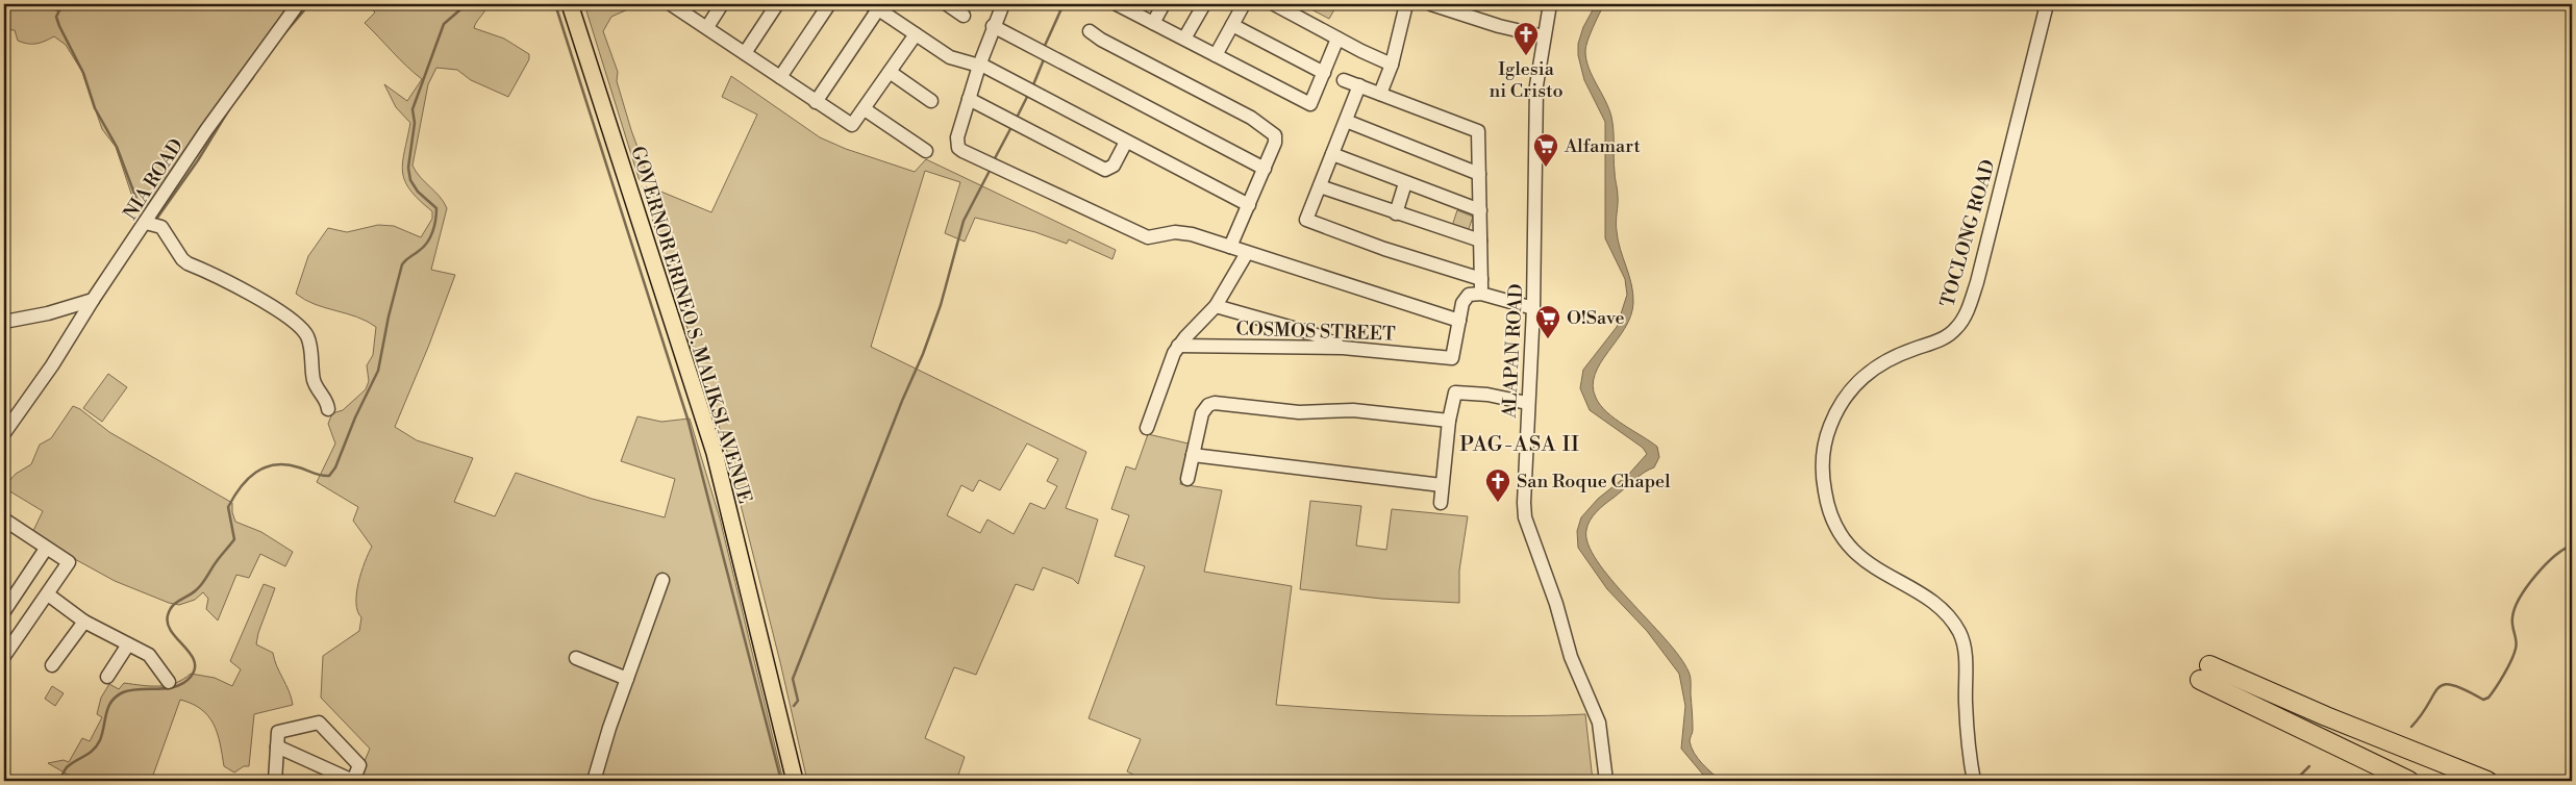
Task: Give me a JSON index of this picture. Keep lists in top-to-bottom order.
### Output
{
  "streets": {
    "main road": ["GOVERNOR ERINEO S. MALIKSI AVENUE"],
    "street": [
      "NIA ROAD",
      "TOCLONG ROAD",
      "COSMOS STREET",
      "ALAPAN ROAD"
    ]
  },
  "districts": ["PAG-ASA II"],
  "places": {
    "church": ["Iglesia ni Cristo", "San Roque Chapel"],
    "supermarket": ["Alfamart", "O!Save"]
  }
}
